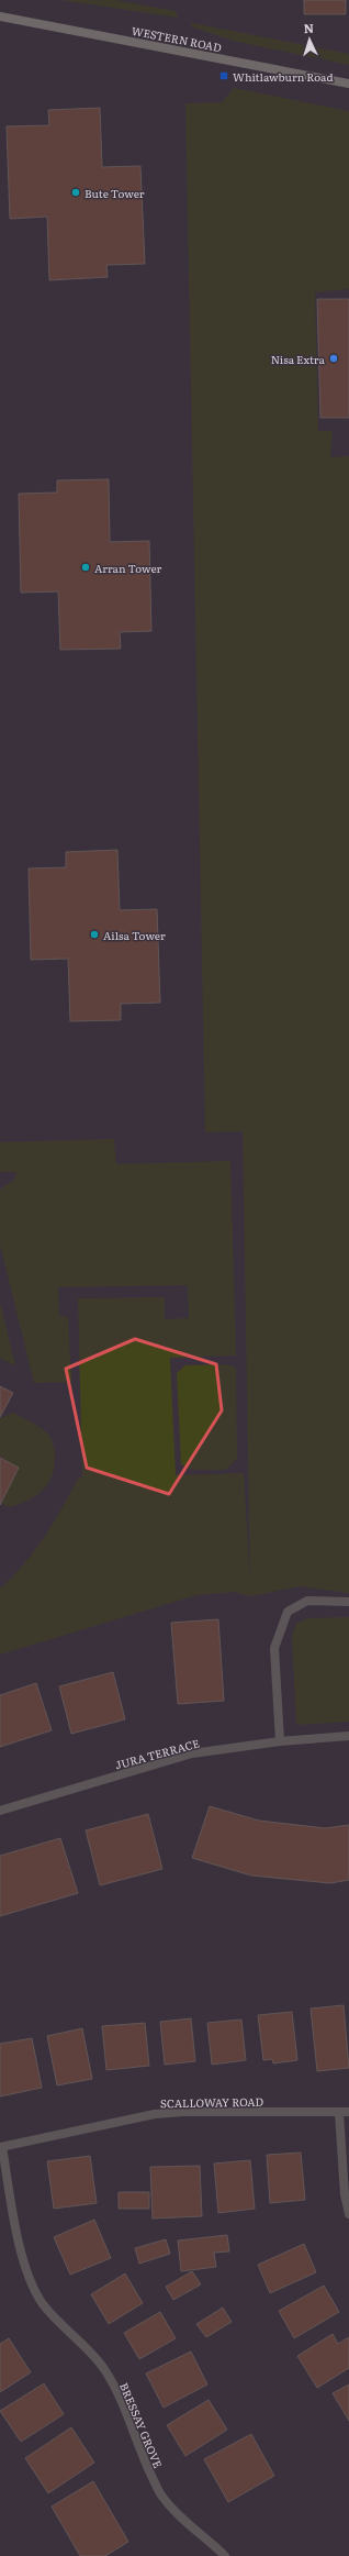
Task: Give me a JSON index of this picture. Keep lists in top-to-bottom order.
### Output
{
  "streets": {
    "street": [
      "WESTERN ROAD",
      "JURA TERRACE",
      "SCALLOWAY ROAD",
      "BRESSAY GROVE"
    ]
  },
  "crossings": [
    ["SCALLOWAY ROAD", "BRESSAY GROVE"]
  ],
  "places": {
    "transit": ["Whitlawburn Road"],
    "other": [
      "Bute Tower",
      "Nisa Extra",
      "Arran Tower",
      "Ailsa Tower"
    ]
  },
  "north": "top"
}
